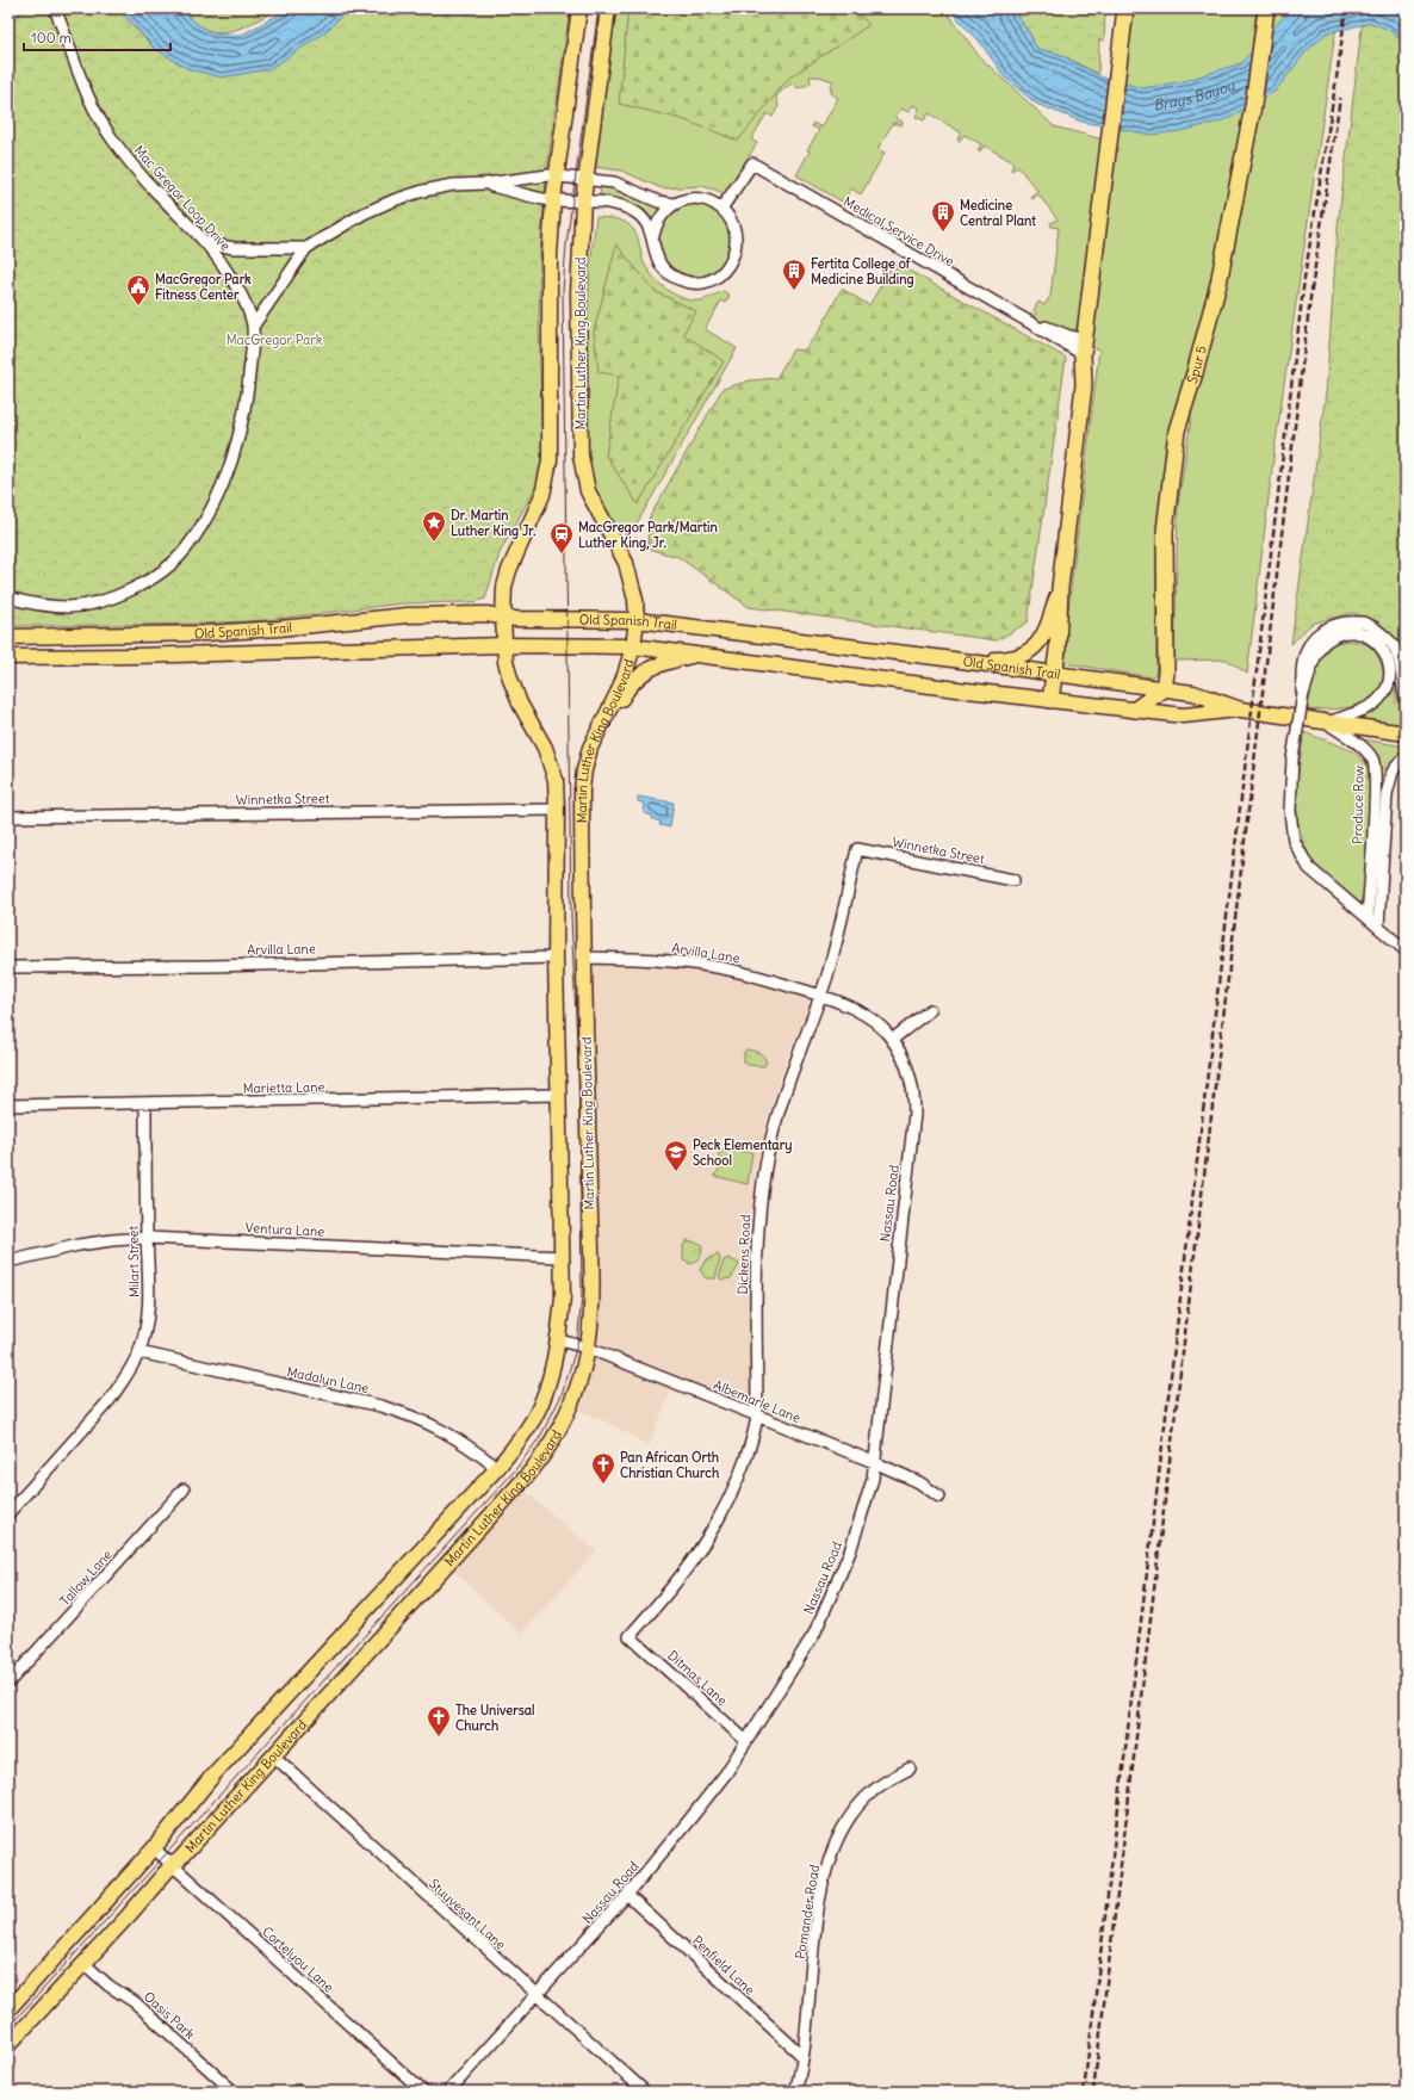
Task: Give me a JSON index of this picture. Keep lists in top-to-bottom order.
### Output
{
  "streets": {
    "highway": ["Spur 5"],
    "main road": ["Martin Luther King Boulevard", "Old Spanish Trail"],
    "street": [
      "Mac Gregor Loop Drive",
      "Medical Service Drive",
      "Winnetka Street",
      "Produce Row",
      "Arvilla Lane",
      "Marietta Lane",
      "Nassau Road",
      "Ventura Lane",
      "Dickens Road",
      "Milart Street",
      "Madalyn Lane",
      "Albemarle Lane",
      "Tallow Lane",
      "Ditmas Lane",
      "Pomander Road",
      "Stuyvesant Lane",
      "Cortelyou Lane",
      "Penfield Lane",
      "Oasis Park"
    ]
  },
  "crossings": [
    ["Martin Luther King Boulevard", "Old Spanish Trail"],
    ["Martin Luther King Boulevard", "Winnetka Street"],
    ["Martin Luther King Boulevard", "Arvilla Lane"],
    ["Martin Luther King Boulevard", "Marietta Lane"],
    ["Martin Luther King Boulevard", "Ventura Lane"],
    ["Martin Luther King Boulevard", "Madalyn Lane"],
    ["Martin Luther King Boulevard", "Albemarle Lane"],
    ["Martin Luther King Boulevard", "Stuyvesant Lane"],
    ["Martin Luther King Boulevard", "Cortelyou Lane"],
    ["Martin Luther King Boulevard", "Oasis Park"],
    ["Spur 5", "Old Spanish Trail"],
    ["Old Spanish Trail", "Produce Row"],
    ["Winnetka Street", "Dickens Road"],
    ["Arvilla Lane", "Nassau Road"],
    ["Arvilla Lane", "Dickens Road"],
    ["Marietta Lane", "Milart Street"],
    ["Nassau Road", "Dickens Road"],
    ["Nassau Road", "Albemarle Lane"],
    ["Nassau Road", "Ditmas Lane"],
    ["Nassau Road", "Stuyvesant Lane"],
    ["Nassau Road", "Penfield Lane"],
    ["Ventura Lane", "Milart Street"],
    ["Dickens Road", "Albemarle Lane"],
    ["Dickens Road", "Ditmas Lane"],
    ["Milart Street", "Madalyn Lane"],
    ["Pomander Road", "Penfield Lane"]
  ],
  "water": ["Brays Bayou"],
  "parks": ["MacGregor Park"],
  "places": {
    "building": ["Medicine Central Plant", "Fertita College of Medicine Building"],
    "public building": ["MacGregor Park Fitness Center"],
    "place": ["Dr. Martin Luther King Jr."],
    "station": ["MacGregor Park/Martin Luther King, Jr."],
    "school or university": ["Peck Elementary School"],
    "church": ["Pan African Orth Christian Church", "The Universal Church"]
  },
  "scale_bar": "100 m"
}
